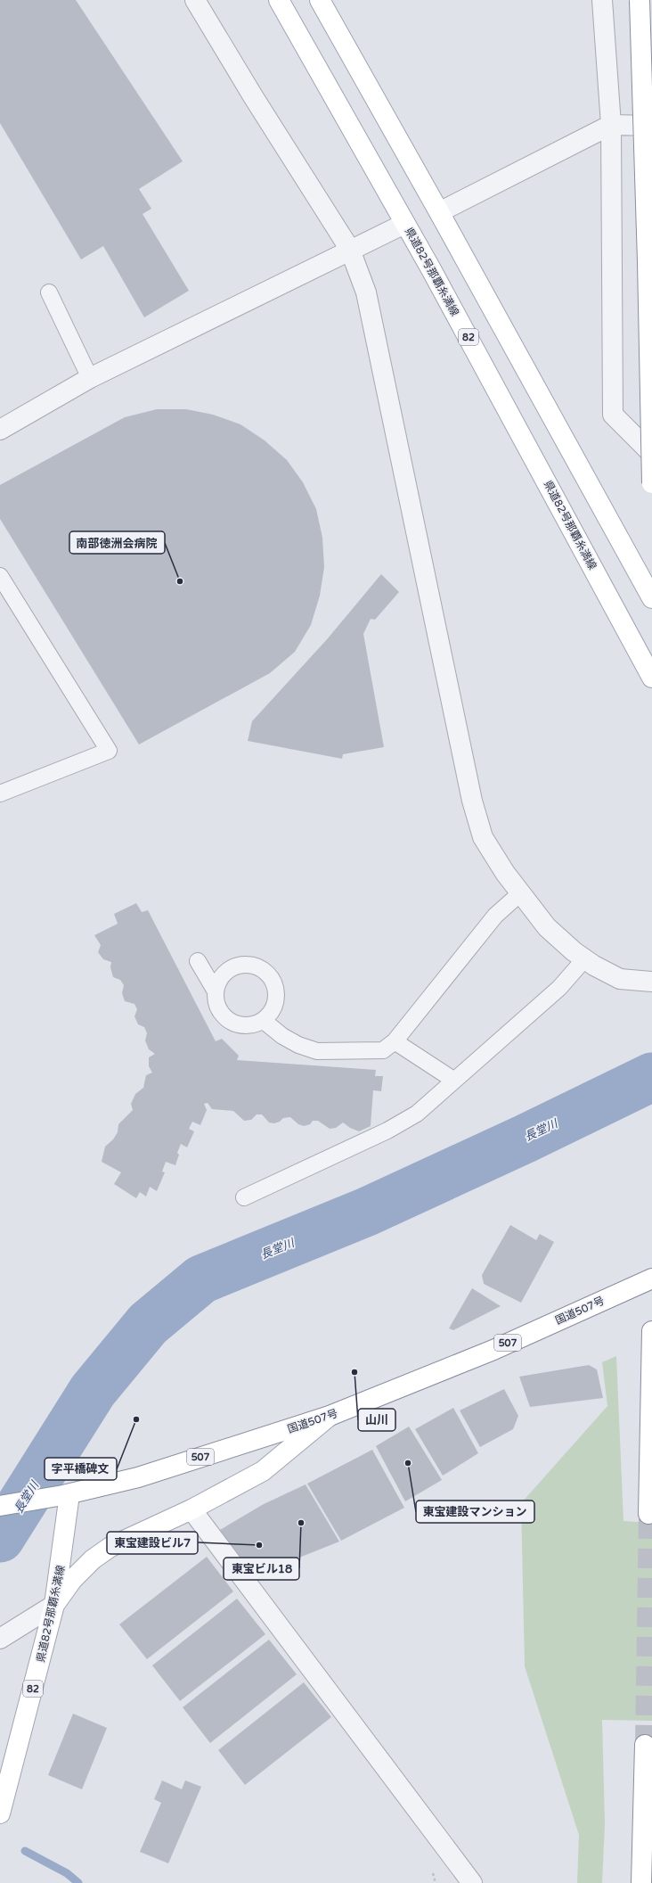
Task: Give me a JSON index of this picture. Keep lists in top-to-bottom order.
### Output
{
  "streets": {
    "main road": [
      "県道82号那覇糸満線",
      "82",
      "国道507号",
      "507"
    ]
  },
  "crossings": [
    ["県道82号那覇糸満線", "国道507号"]
  ],
  "water": ["長堂川"],
  "places": [
    "南部徳洲会病院",
    "山川",
    "字平橋碑文",
    "東宝建設マンション",
    "東宝ビル18",
    "東宝建設ビル7"
  ]
}
